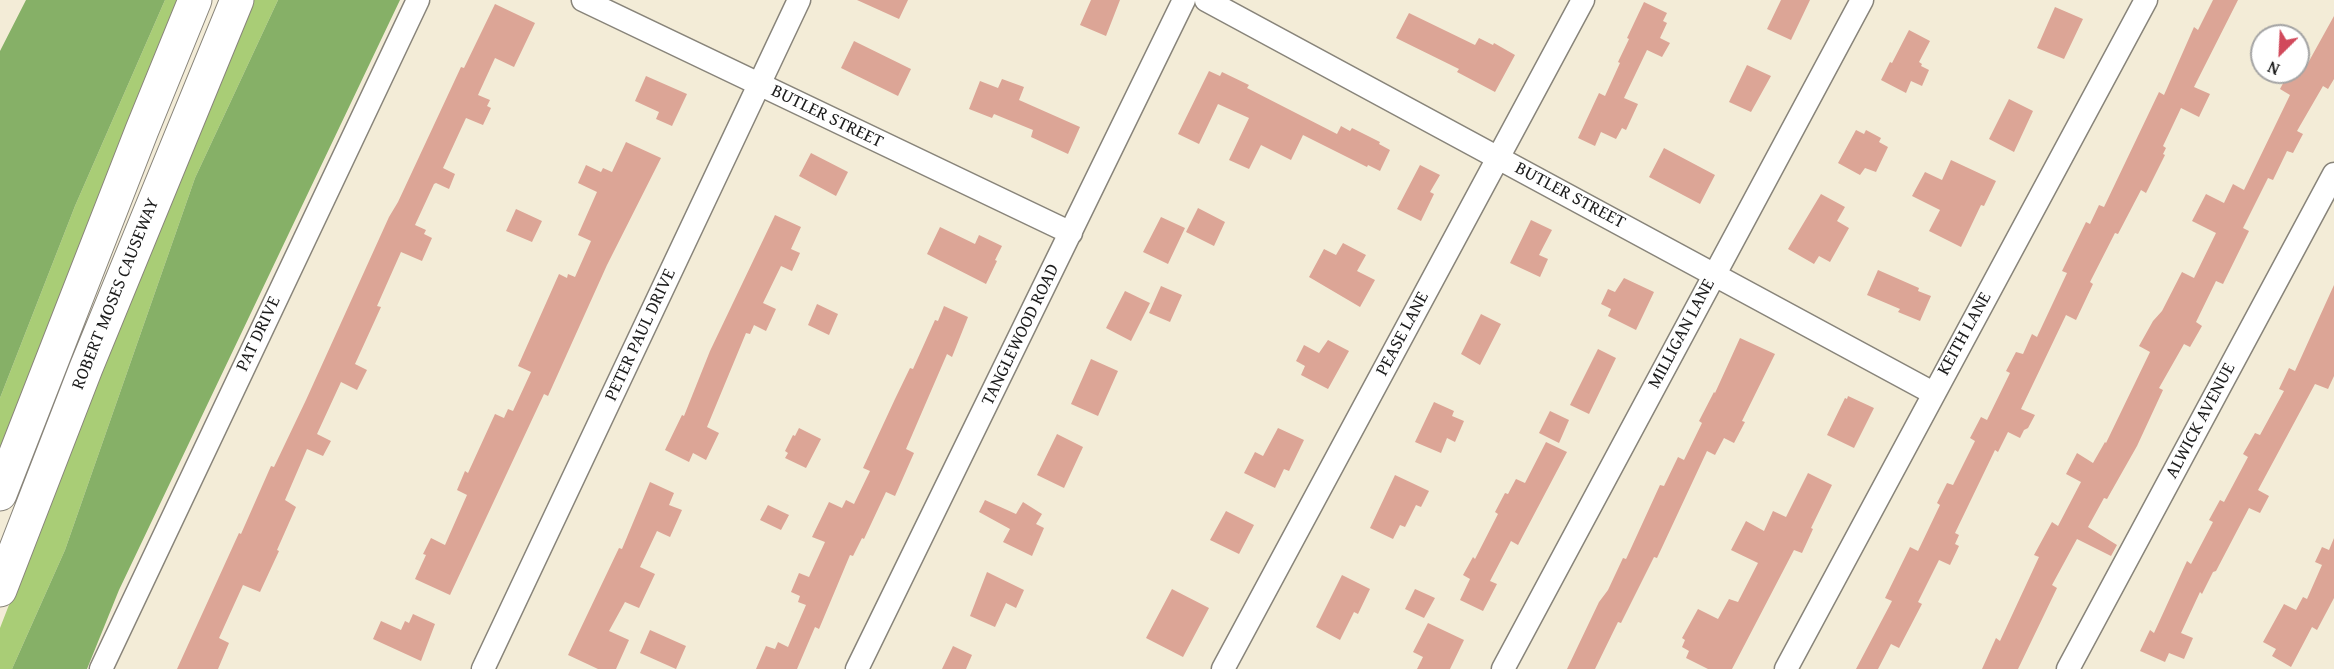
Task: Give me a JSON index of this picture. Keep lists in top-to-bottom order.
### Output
{
  "streets": {
    "highway": ["ROBERT MOSES CAUSEWAY"],
    "street": [
      "BUTLER STREET",
      "PAT DRIVE",
      "PEASE LANE",
      "MILLIGAN LANE",
      "KEITH LANE",
      "PETER PAUL DRIVE",
      "TANGLEWOOD ROAD",
      "ALWICK AVENUE"
    ]
  },
  "crossings": [
    ["BUTLER STREET", "PEASE LANE"],
    ["BUTLER STREET", "MILLIGAN LANE"],
    ["BUTLER STREET", "KEITH LANE"],
    ["BUTLER STREET", "PETER PAUL DRIVE"],
    ["BUTLER STREET", "TANGLEWOOD ROAD"]
  ],
  "north": "bottom left"
}
